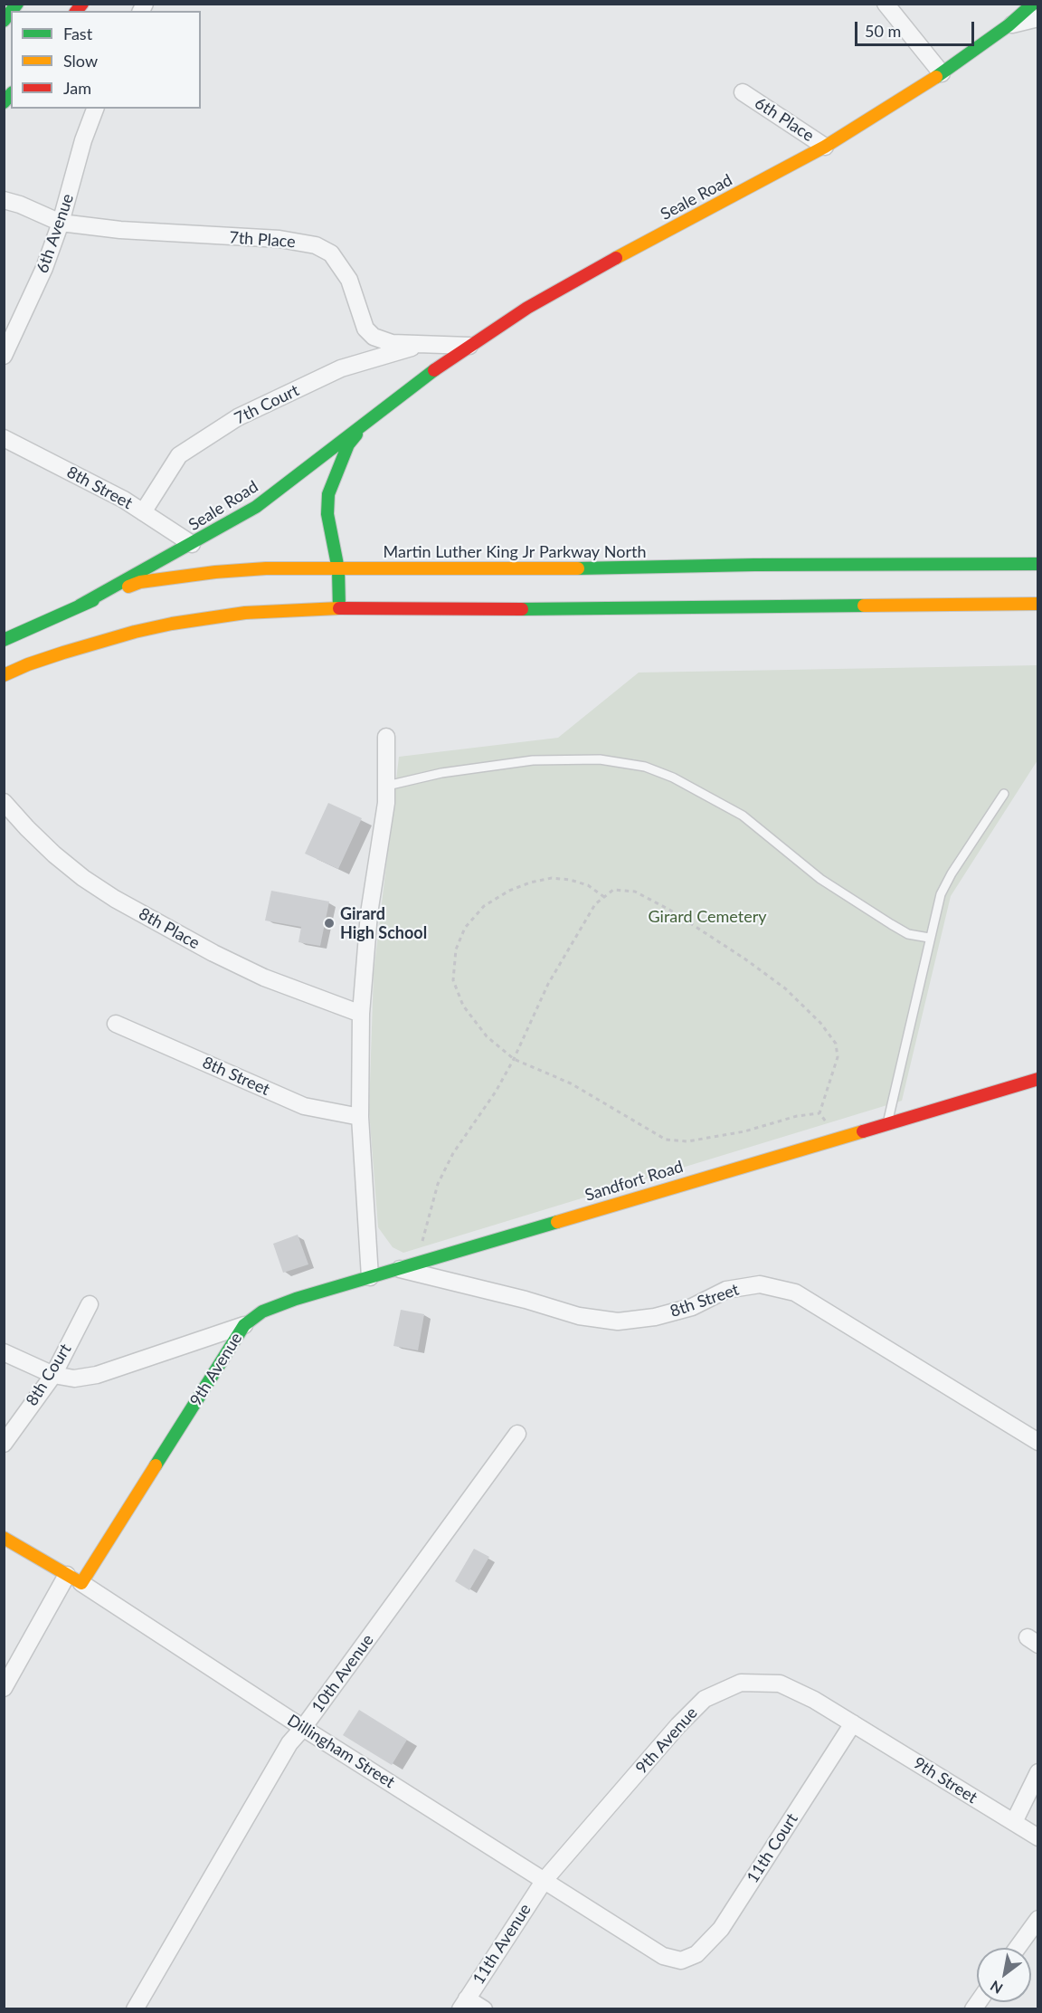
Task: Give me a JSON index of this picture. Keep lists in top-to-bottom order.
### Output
{
  "streets": {
    "street": [
      "6th Place",
      "Seale Road",
      "6th Avenue",
      "7th Place",
      "7th Court",
      "8th Street",
      "Martin Luther King Jr Parkway North",
      "8th Place",
      "Sandfort Road",
      "9th Avenue",
      "8th Court",
      "10th Avenue",
      "Dillingham Street",
      "9th Street",
      "11th Court",
      "11th Avenue"
    ]
  },
  "crossings": [
    ["6th Place", "Seale Road"],
    ["Seale Road", "7th Place"],
    ["Seale Road", "8th Street"],
    ["Seale Road", "Martin Luther King Jr Parkway North"],
    ["6th Avenue", "7th Place"],
    ["7th Place", "7th Court"],
    ["7th Court", "8th Street"],
    ["8th Street", "Sandfort Road"],
    ["Sandfort Road", "9th Avenue"],
    ["9th Avenue", "8th Court"],
    ["9th Avenue", "Dillingham Street"],
    ["9th Avenue", "9th Street"],
    ["9th Avenue", "11th Court"],
    ["9th Avenue", "11th Avenue"],
    ["10th Avenue", "Dillingham Street"],
    ["Dillingham Street", "11th Court"],
    ["Dillingham Street", "11th Avenue"],
    ["9th Street", "11th Court"]
  ],
  "parks": ["Girard Cemetery"],
  "places": ["Girard High School"],
  "legend": ["Fast", "Slow", "Jam"],
  "scale_bar": "50 m",
  "north": "bottom left"
}
